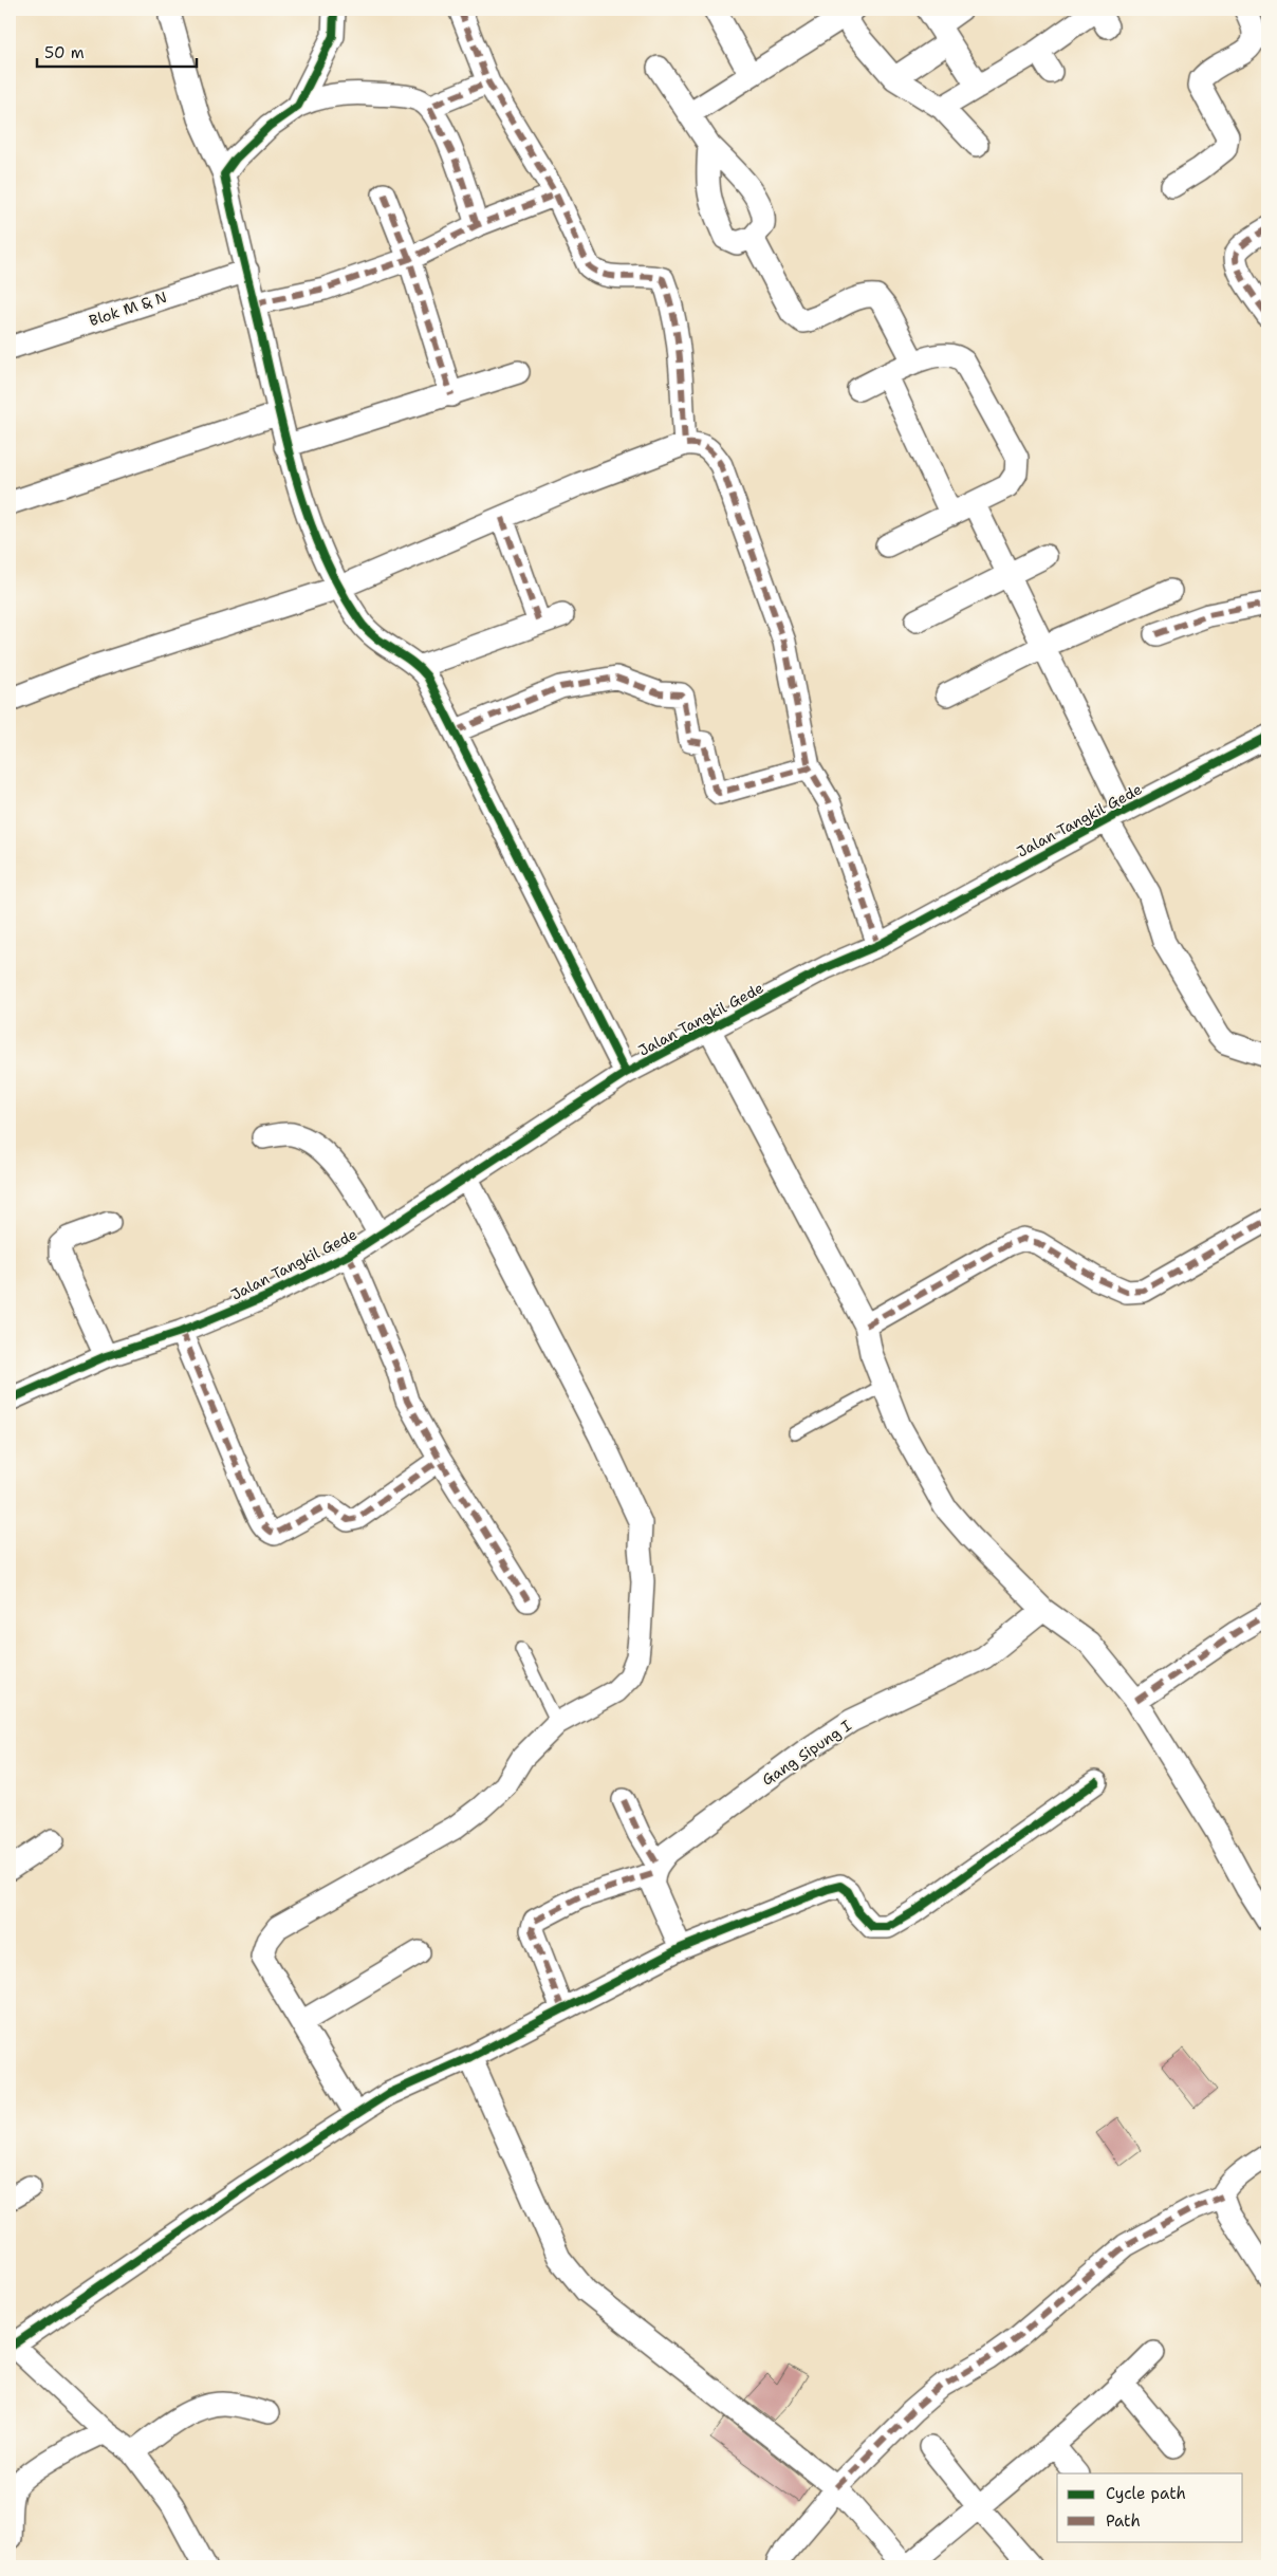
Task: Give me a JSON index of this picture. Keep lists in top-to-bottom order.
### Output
{
  "streets": {
    "street": ["Blok M & N", "Jalan Tangkil Gede", "Gang Sipung I"]
  },
  "legend": ["Cycle path", "Path"],
  "scale_bar": "50 m"
}
